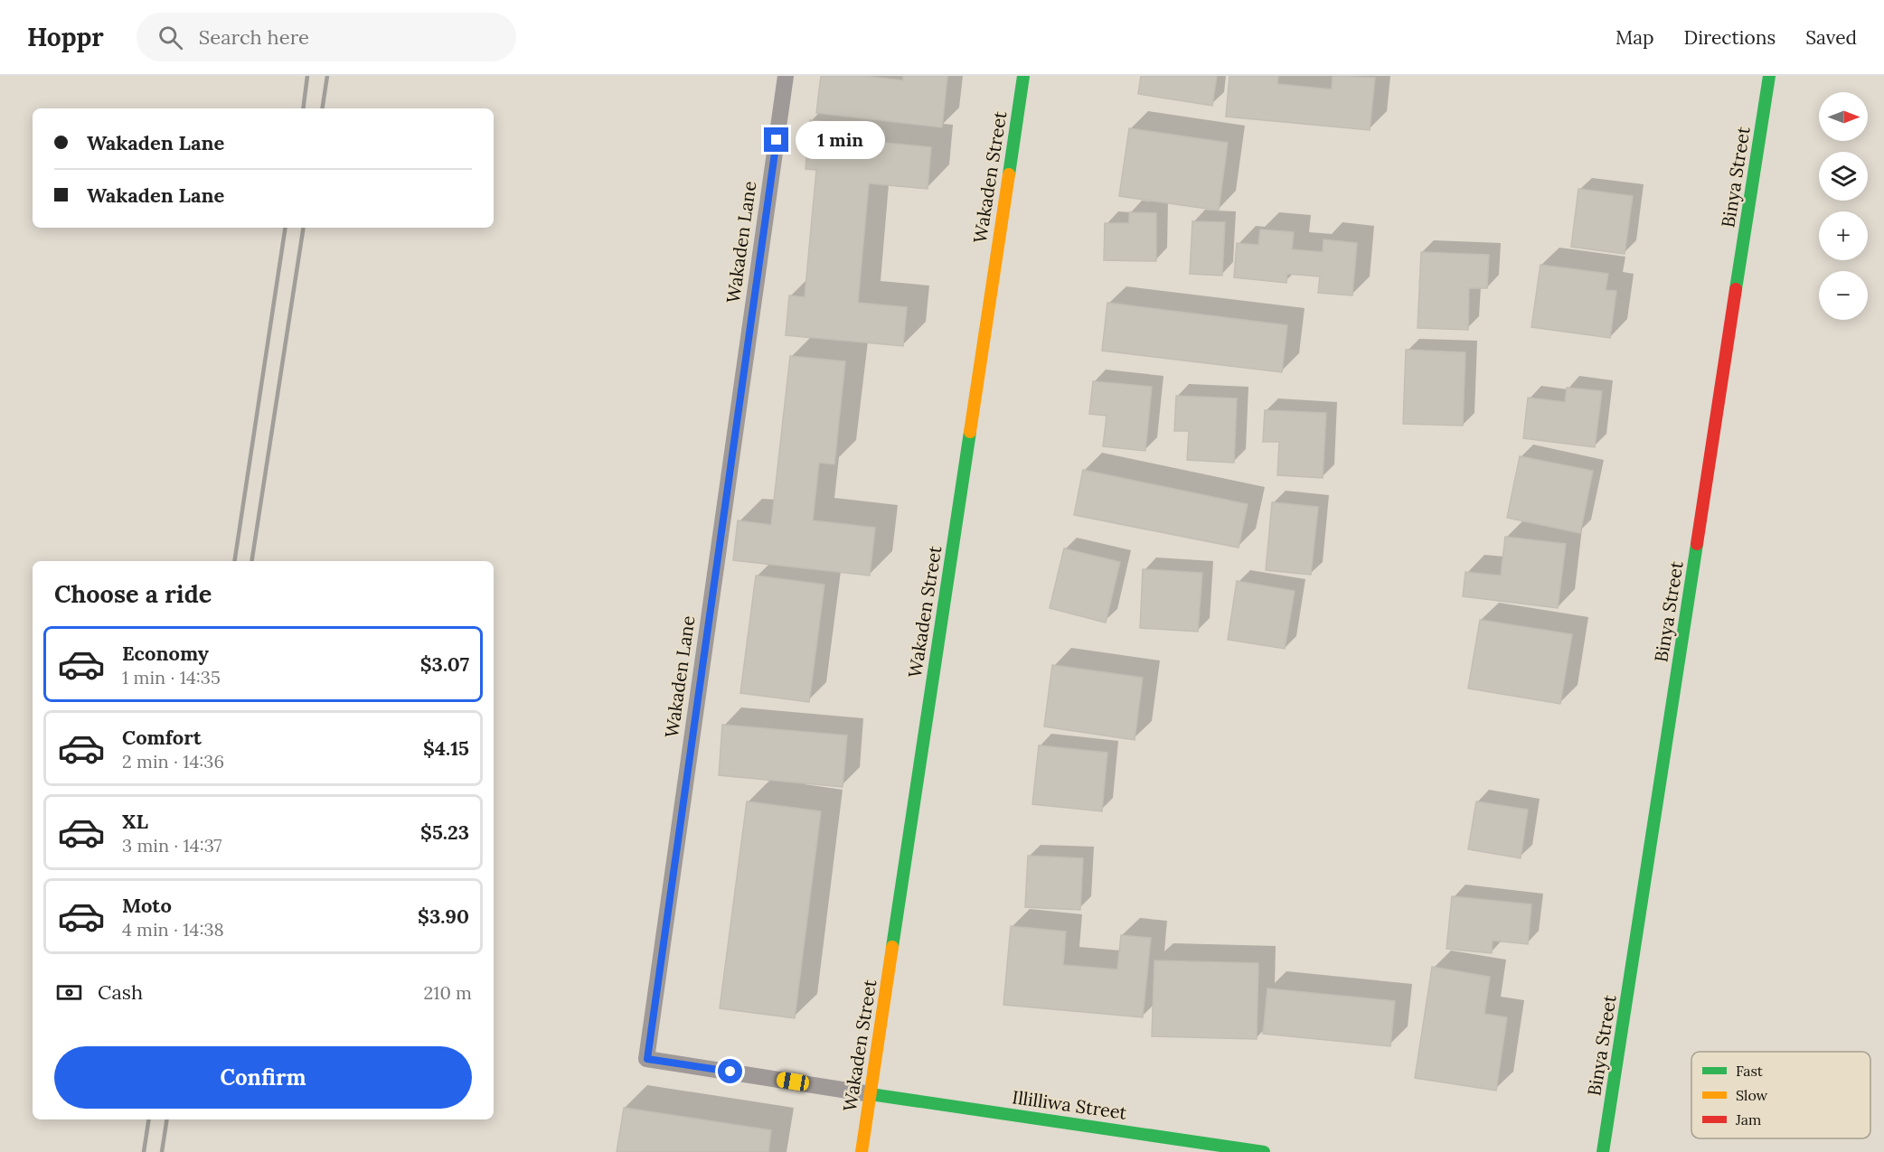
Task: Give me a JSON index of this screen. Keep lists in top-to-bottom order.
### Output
{
  "streets": {
    "street": ["Wakaden Street", "Binya Street", "Illilliwa Street"],
    "lane": ["Wakaden Lane"]
  },
  "crossings": [
    ["Wakaden Street", "Wakaden Lane"],
    ["Wakaden Street", "Illilliwa Street"],
    ["Wakaden Lane", "Illilliwa Street"]
  ],
  "legend": ["Fast", "Slow", "Jam"],
  "north": "right",
  "page": {
    "header": "Hoppr",
    "search": "Search here",
    "nav": ["Map", "Directions", "Saved"],
    "map_buttons": ["+", "−"],
    "banner": ["Wakaden Lane", "Wakaden Lane"],
    "bubble": "1 min",
    "heading": "Choose a ride",
    "list": [
      {
        "name": "Economy",
        "note": "1 min · 14:35",
        "value": "$3.07"
      },
      {
        "name": "Comfort",
        "note": "2 min · 14:36",
        "value": "$4.15"
      },
      {
        "name": "XL",
        "note": "3 min · 14:37",
        "value": "$5.23"
      },
      {
        "name": "Moto",
        "note": "4 min · 14:38",
        "value": "$3.90"
      }
    ],
    "pay": ["Cash", "210 m"],
    "buttons": "Confirm"
  }
}
